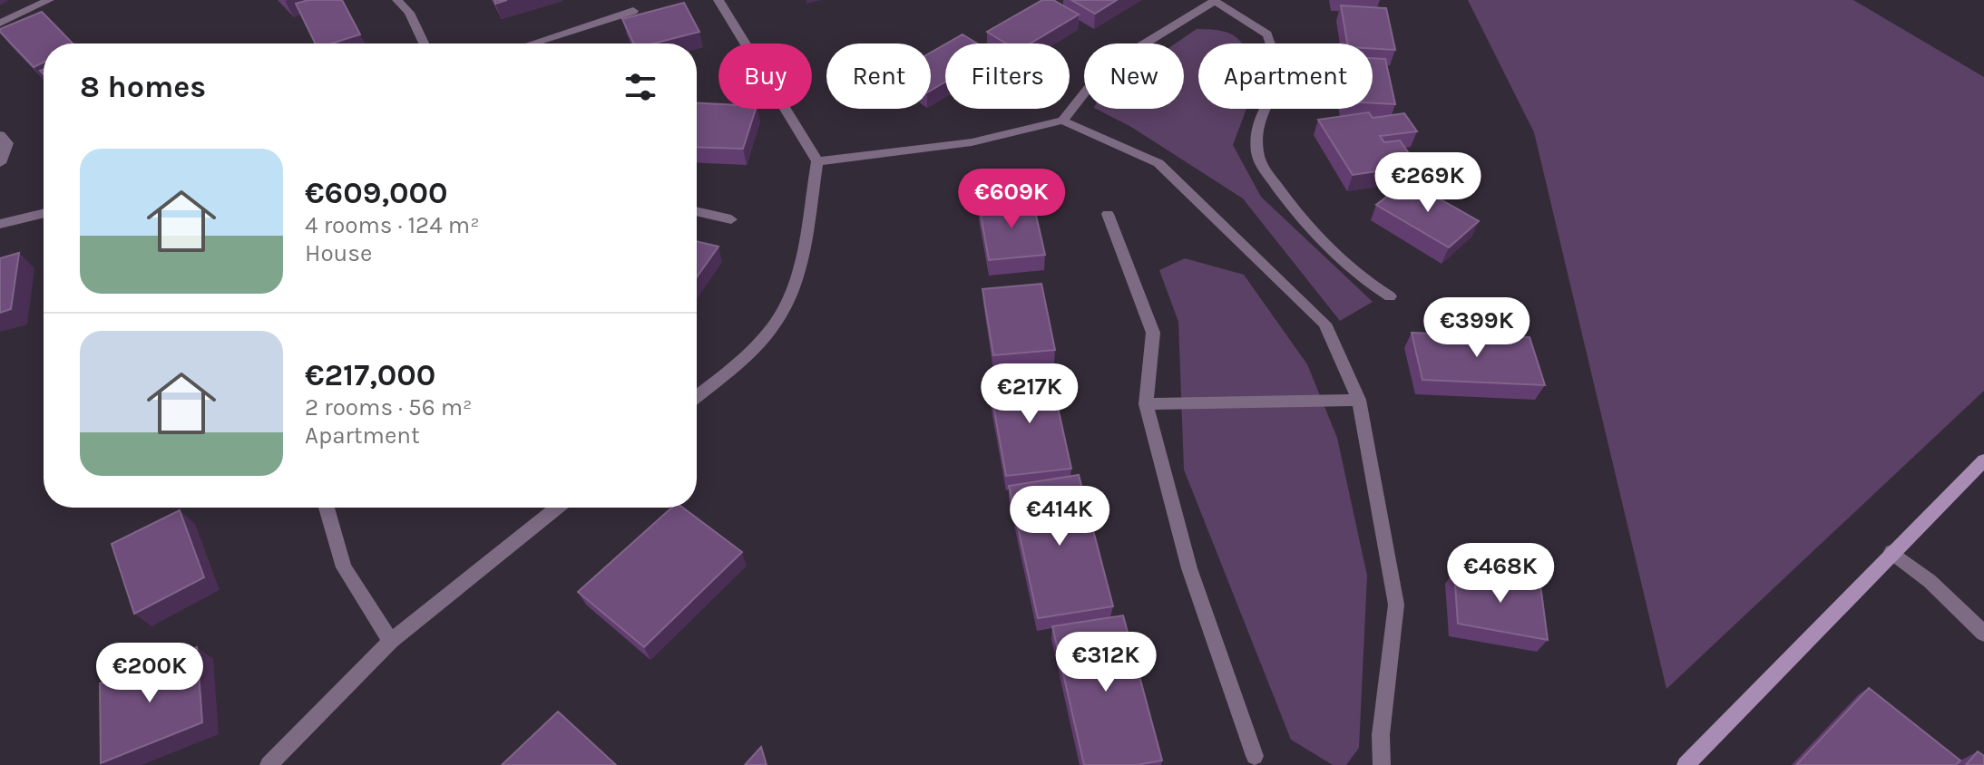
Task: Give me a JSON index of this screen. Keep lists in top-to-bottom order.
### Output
{
  "page": {
    "chip": [
      "Buy",
      "Rent",
      "Filters",
      "New",
      "Apartment"
    ],
    "heading": "8 homes",
    "list": [
      {
        "name": "€609,000",
        "note": "4 rooms · 124 m² · House"
      },
      {
        "name": "€217,000",
        "note": "2 rooms · 56 m² · Apartment"
      }
    ],
    "price": [
      "€269K",
      "€609K",
      "€399K",
      "€217K",
      "€414K",
      "€468K",
      "€312K",
      "€200K"
    ]
  }
}
